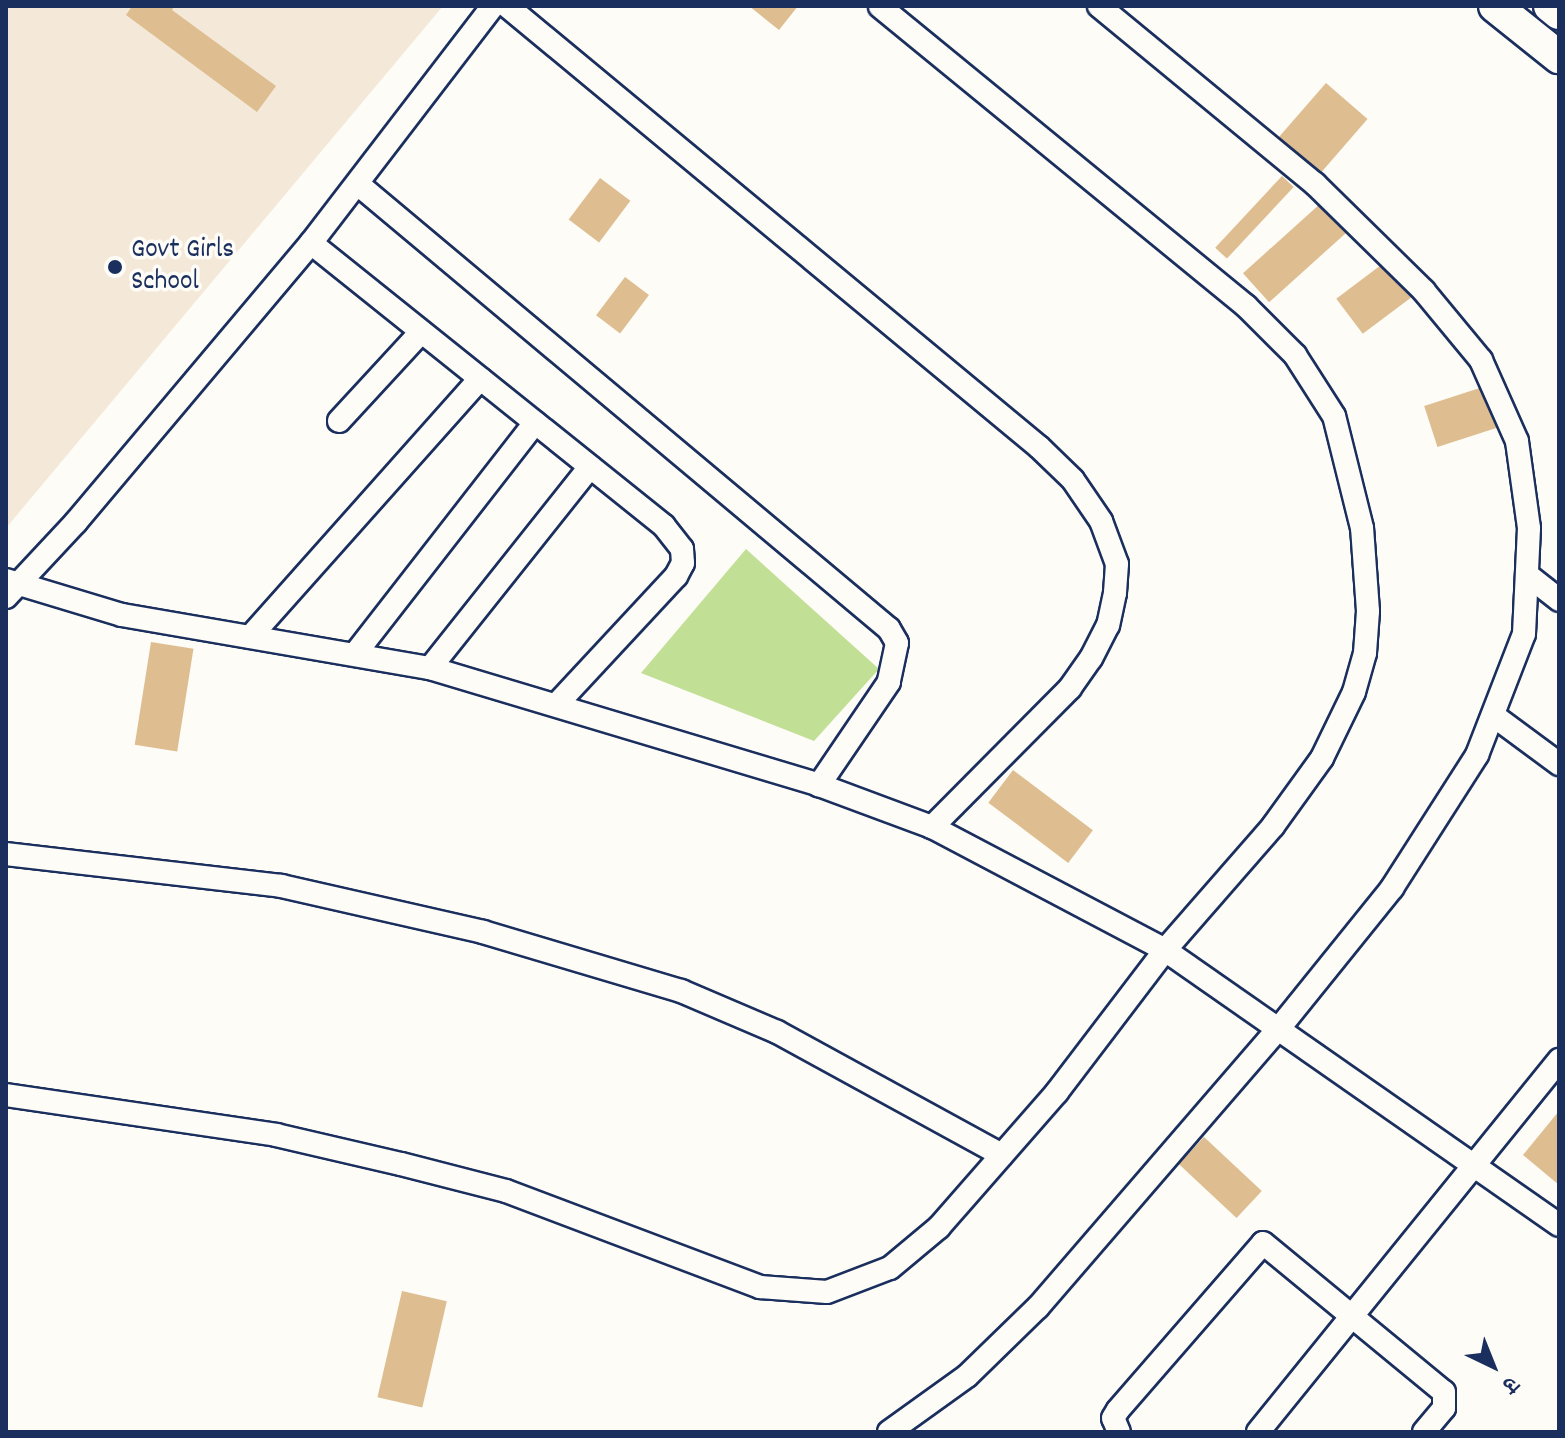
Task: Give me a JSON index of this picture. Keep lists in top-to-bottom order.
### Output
{
  "places": ["Govt Girls School"],
  "north": "bottom right"
}
